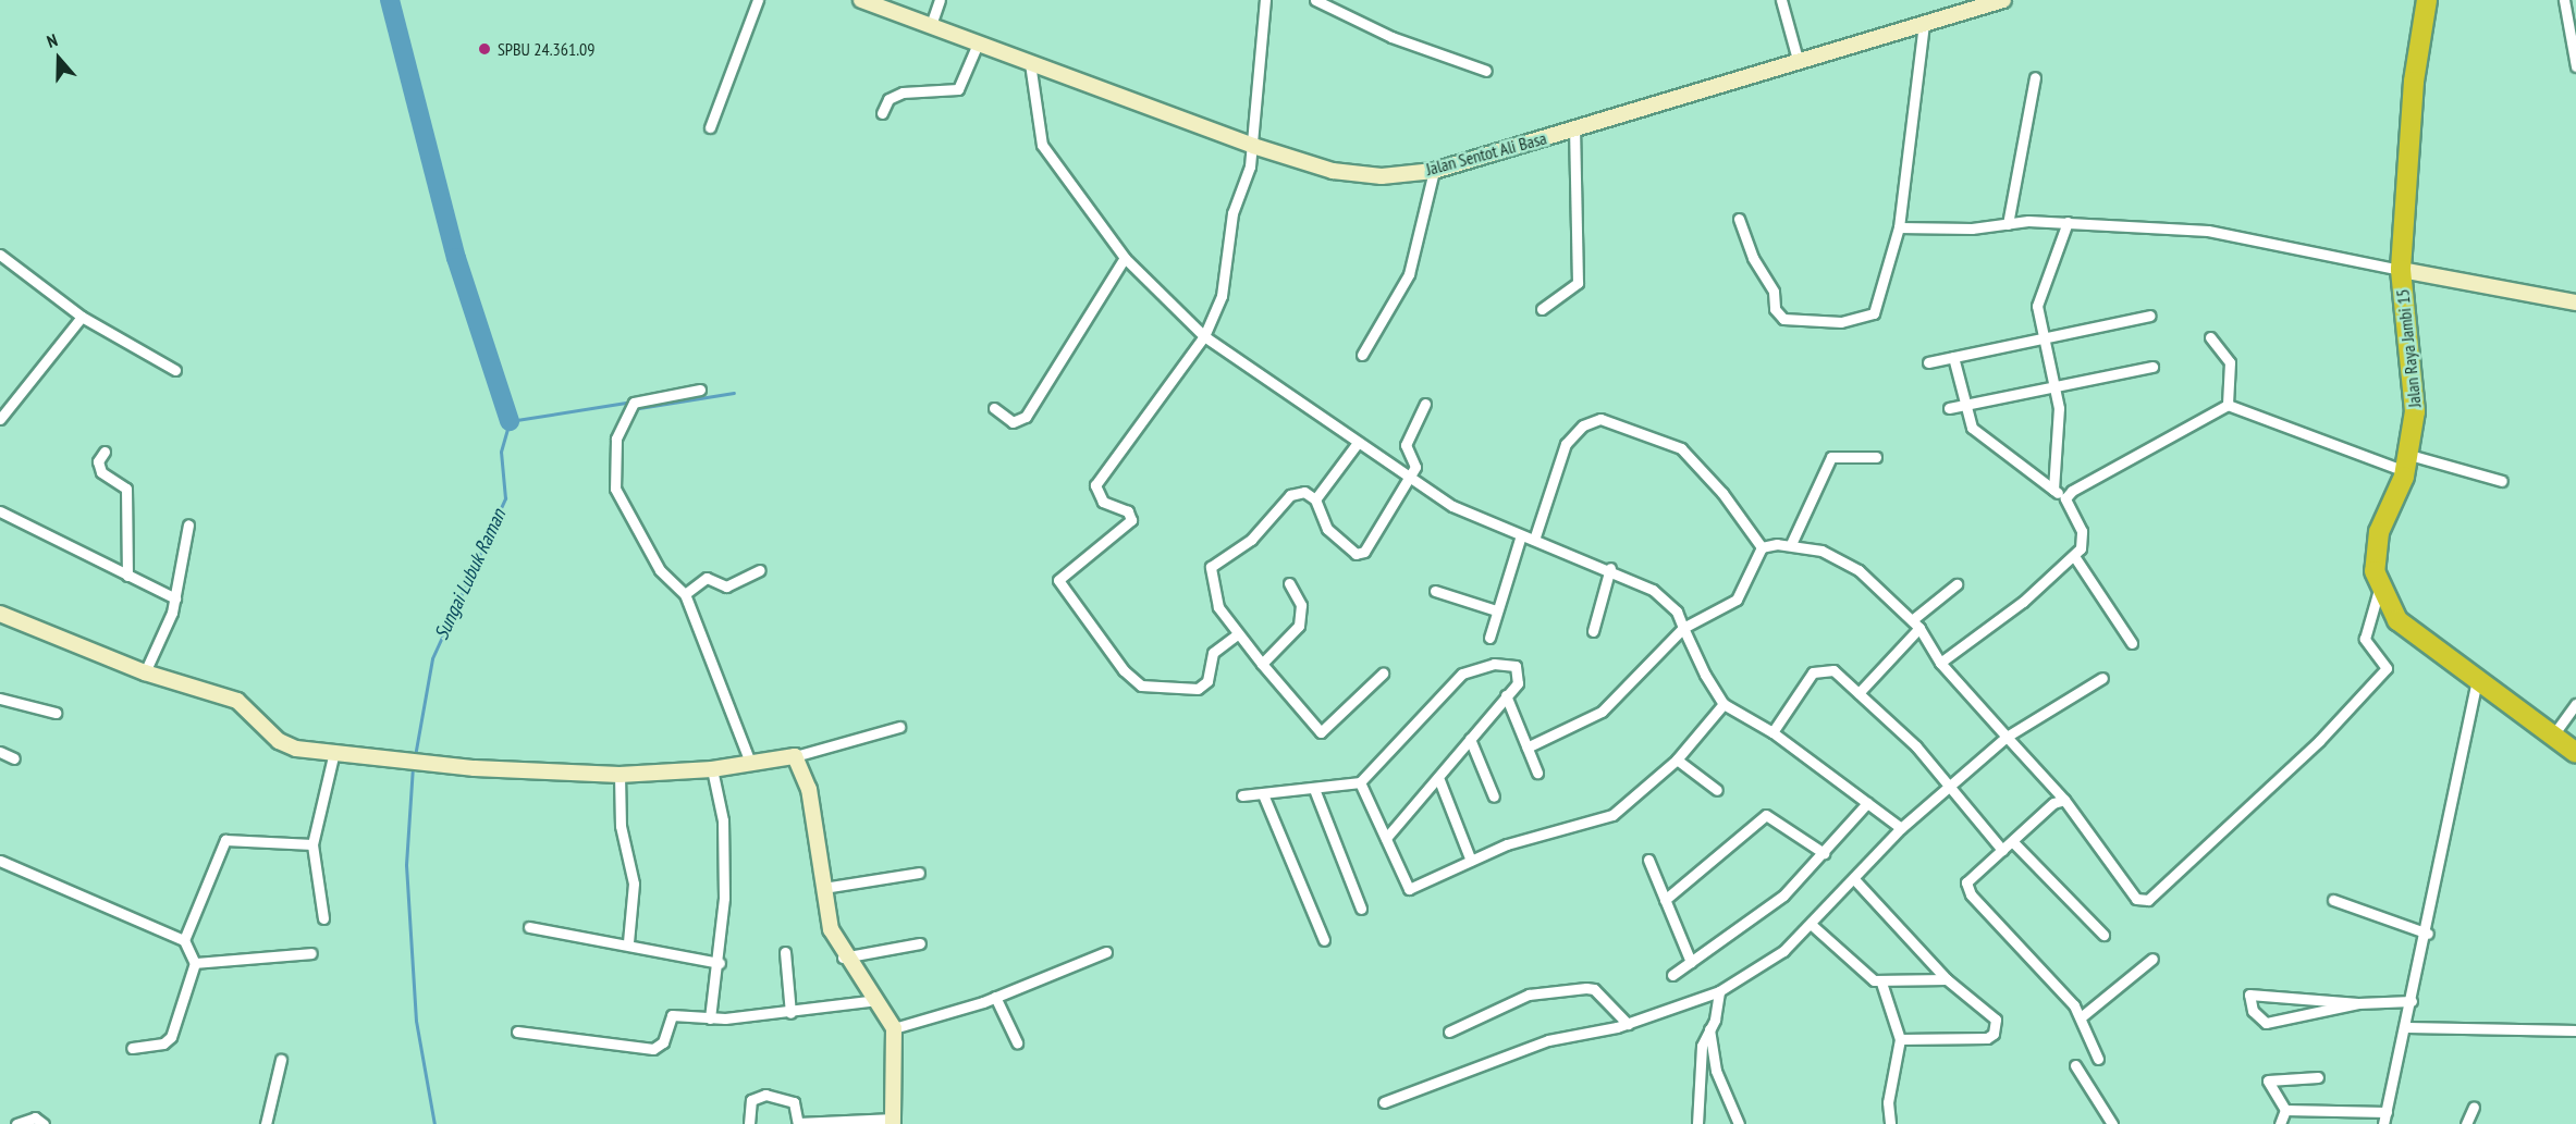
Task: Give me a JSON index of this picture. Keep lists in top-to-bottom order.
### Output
{
  "streets": {
    "highway": ["Jalan Raya Jambi 15"],
    "street": ["Jalan Sentot Ali Basa"]
  },
  "water": ["Sungai Lubuk Raman"],
  "places": ["SPBU 24.361.09"],
  "north": "top"
}
